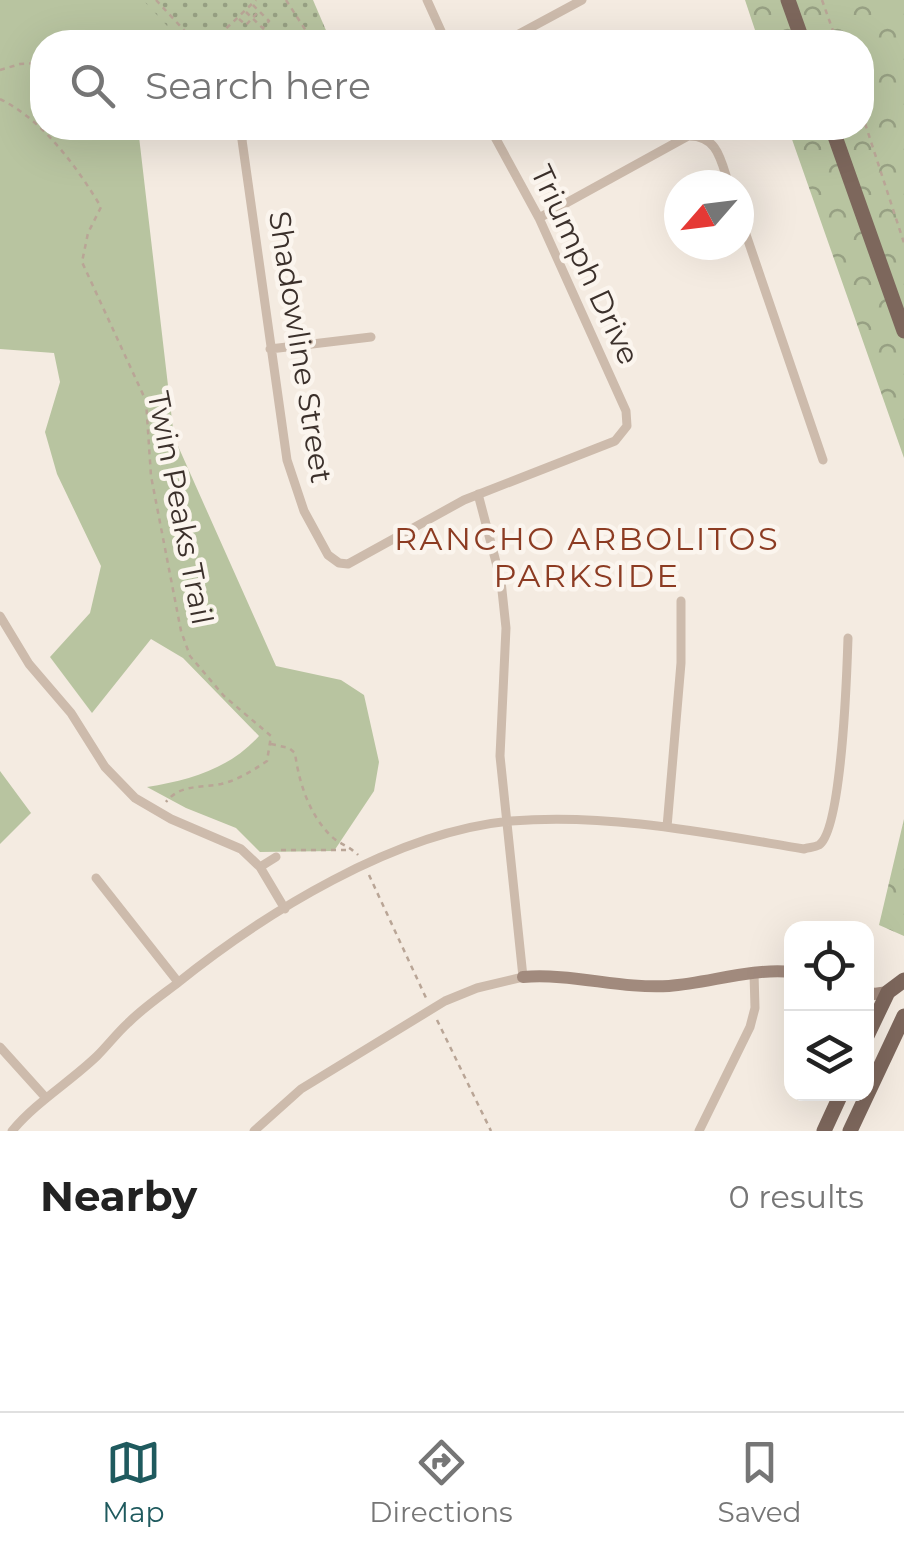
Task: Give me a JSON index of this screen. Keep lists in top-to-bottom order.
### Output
{
  "streets": {
    "street": ["Triumph Drive", "Shadowline Street"],
    "path": ["Twin Peaks Trail"]
  },
  "crossings": [
    ["Triumph Drive", "Shadowline Street"]
  ],
  "districts": ["RANCHO ARBOLITOS PARKSIDE"],
  "north": "bottom left",
  "page": {
    "search": "Search here",
    "heading": ["Nearby", "0 results"],
    "nav": ["Map", "Directions", "Saved"]
  }
}
